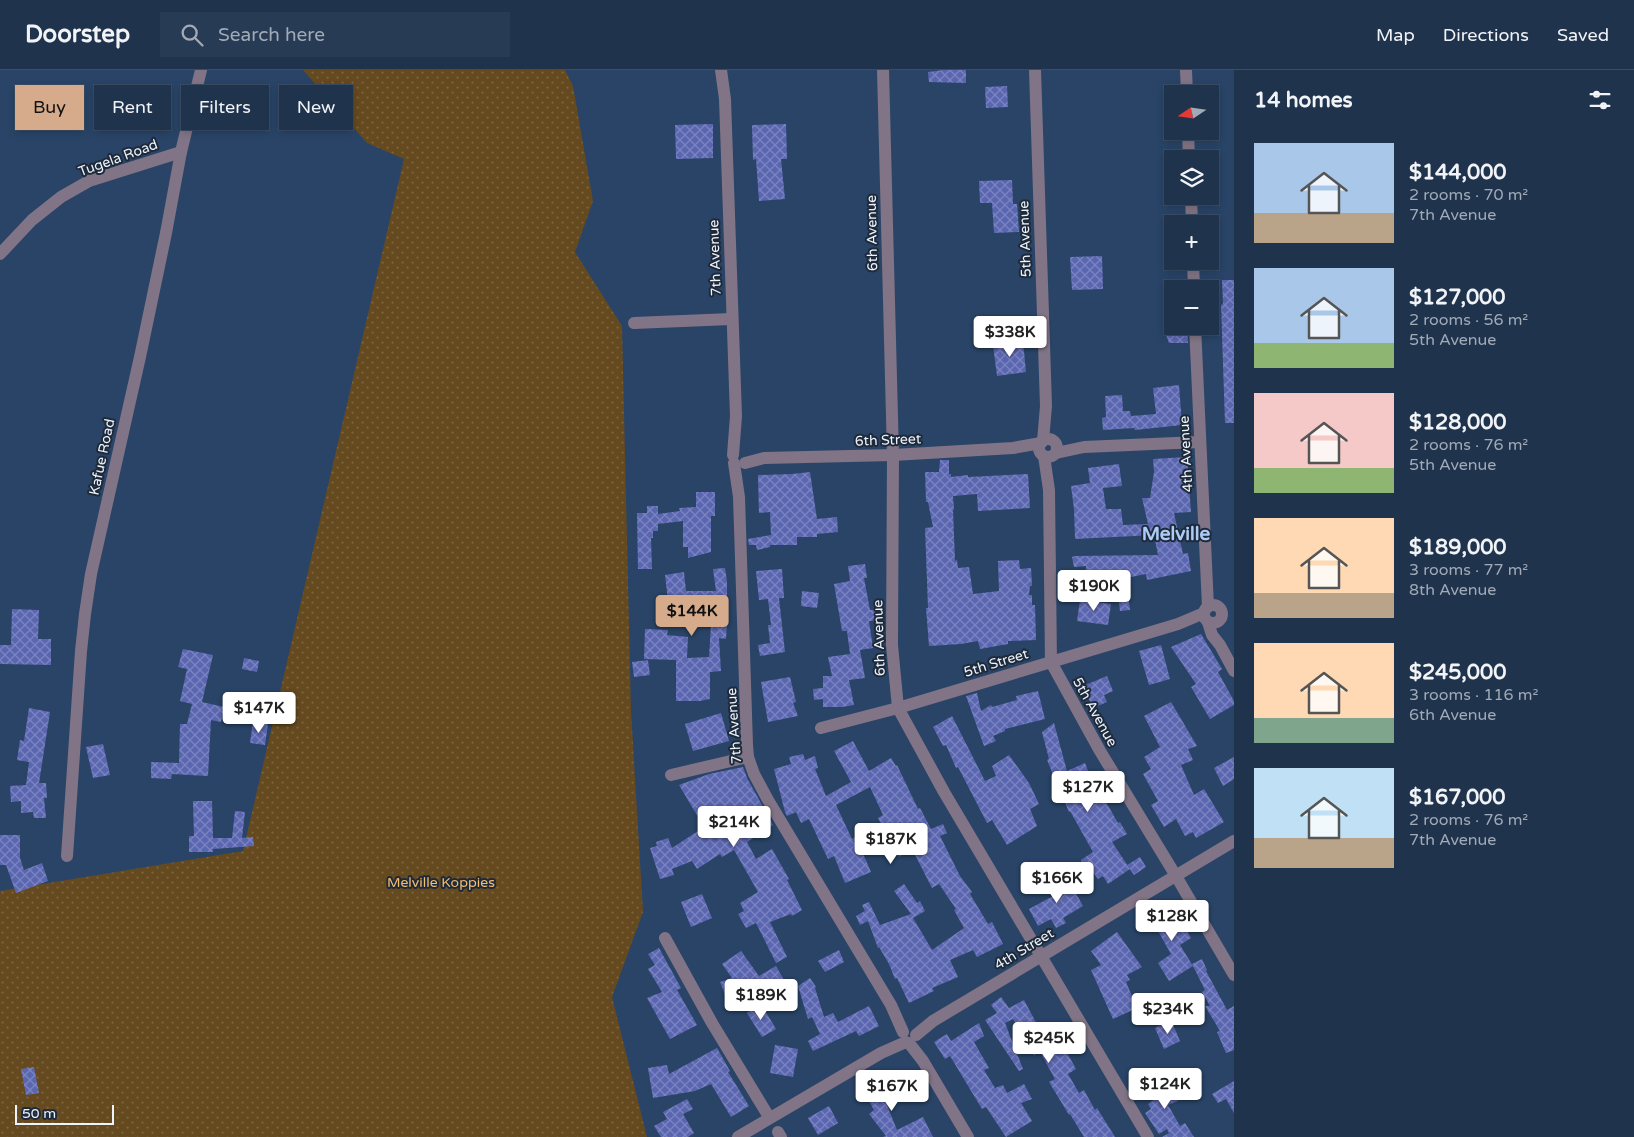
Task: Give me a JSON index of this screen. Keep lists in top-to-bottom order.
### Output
{
  "streets": {
    "street": [
      "Tugela Road",
      "6th Avenue",
      "5th Avenue",
      "7th Avenue",
      "6th Street",
      "4th Avenue",
      "Kafue Road",
      "5th Street",
      "4th Street"
    ]
  },
  "crossings": [
    ["Tugela Road", "Kafue Road"],
    ["6th Avenue", "6th Street"],
    ["6th Avenue", "5th Street"],
    ["6th Avenue", "4th Street"],
    ["5th Avenue", "6th Street"],
    ["5th Avenue", "5th Street"],
    ["5th Avenue", "4th Street"],
    ["7th Avenue", "6th Street"],
    ["7th Avenue", "4th Street"],
    ["6th Street", "4th Avenue"],
    ["4th Avenue", "5th Street"]
  ],
  "districts": ["Melville"],
  "parks": ["Melville Koppies"],
  "scale_bar": "50 m",
  "north": "left",
  "page": {
    "header": "Doorstep",
    "search": "Search here",
    "nav": ["Map", "Directions", "Saved"],
    "heading": "14 homes",
    "map_buttons": ["+", "−"],
    "chip": [
      "Buy",
      "Rent",
      "Filters",
      "New"
    ],
    "list": [
      {
        "name": "$144,000",
        "note": "2 rooms · 70 m² · 7th Avenue"
      },
      {
        "name": "$127,000",
        "note": "2 rooms · 56 m² · 5th Avenue"
      },
      {
        "name": "$128,000",
        "note": "2 rooms · 76 m² · 5th Avenue"
      },
      {
        "name": "$189,000",
        "note": "3 rooms · 77 m² · 8th Avenue"
      },
      {
        "name": "$245,000",
        "note": "3 rooms · 116 m² · 6th Avenue"
      },
      {
        "name": "$167,000",
        "note": "2 rooms · 76 m² · 7th Avenue"
      }
    ],
    "price": [
      "$338K",
      "$190K",
      "$144K",
      "$147K",
      "$127K",
      "$214K",
      "$187K",
      "$166K",
      "$128K",
      "$189K",
      "$234K",
      "$245K",
      "$124K",
      "$167K"
    ],
    "scale": "50 m"
  }
}
